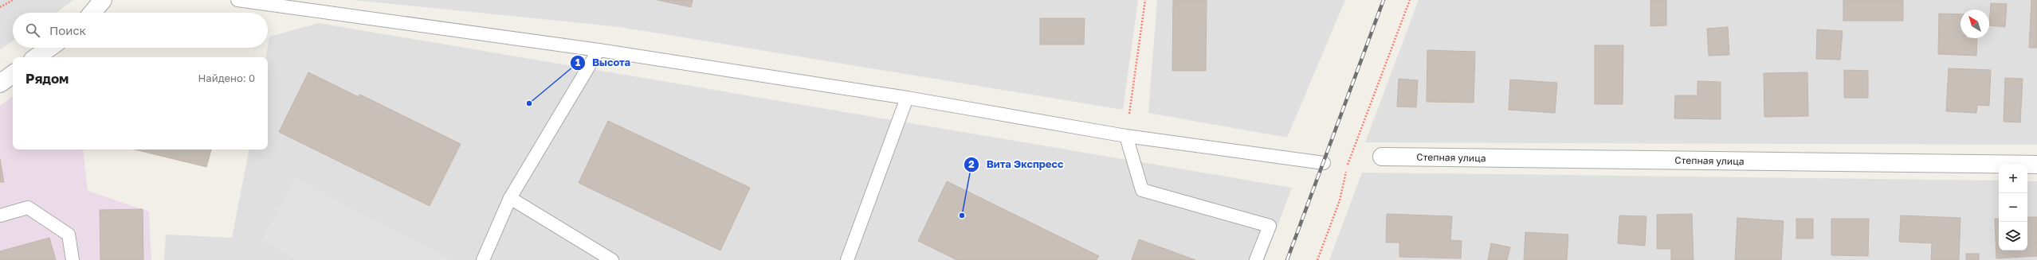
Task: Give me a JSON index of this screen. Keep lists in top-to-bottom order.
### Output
{
  "streets": {
    "street": ["Степная улица"]
  },
  "places": ["Высота", "Вита Экспресс"],
  "north": "top left",
  "page": {
    "search": "Поиск",
    "heading": ["Рядом", "Найдено: 0"],
    "map_buttons": ["+", "−"]
  }
}
